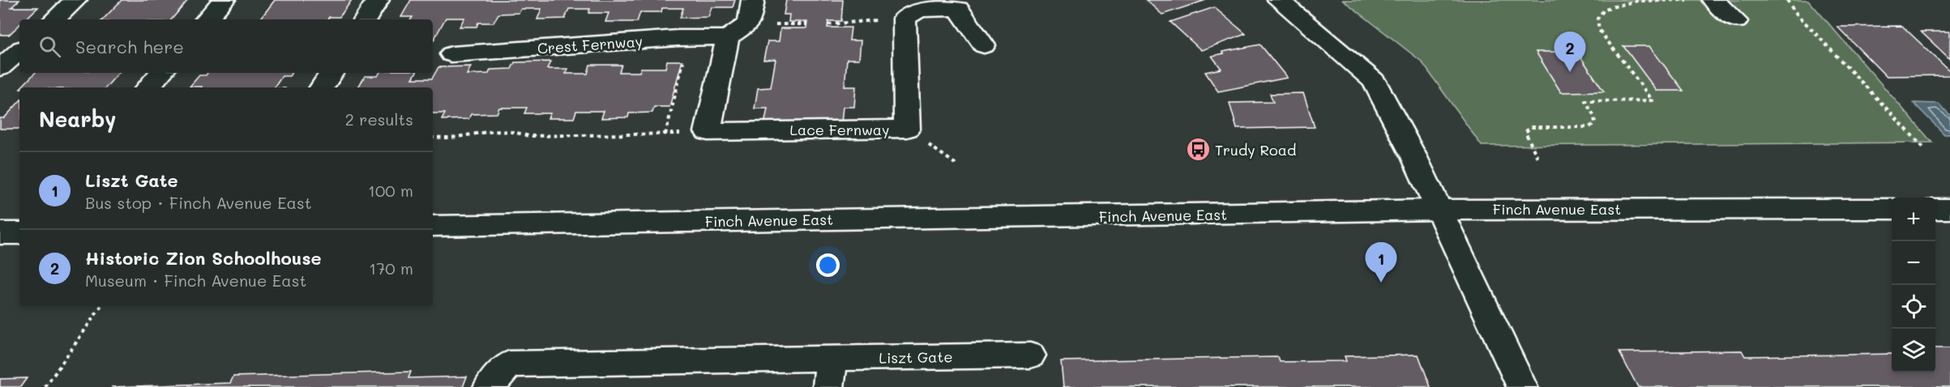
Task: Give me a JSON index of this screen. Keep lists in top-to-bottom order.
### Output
{
  "streets": {
    "main road": [
      "Crest Fernway",
      "Lace Fernway",
      "Finch Avenue East",
      "Liszt Gate"
    ]
  },
  "places": {
    "bus stop": ["Trudy Road"]
  },
  "page": {
    "search": "Search here",
    "pins": ["2", "1"],
    "heading": ["Nearby", "2 results"],
    "list": [
      {
        "mark": "1",
        "name": "Liszt Gate",
        "note": "Bus stop · Finch Avenue East",
        "value": "100 m"
      },
      {
        "mark": "2",
        "name": "Historic Zion Schoolhouse",
        "note": "Museum · Finch Avenue East",
        "value": "170 m"
      }
    ],
    "map_buttons": ["+", "−"]
  }
}
